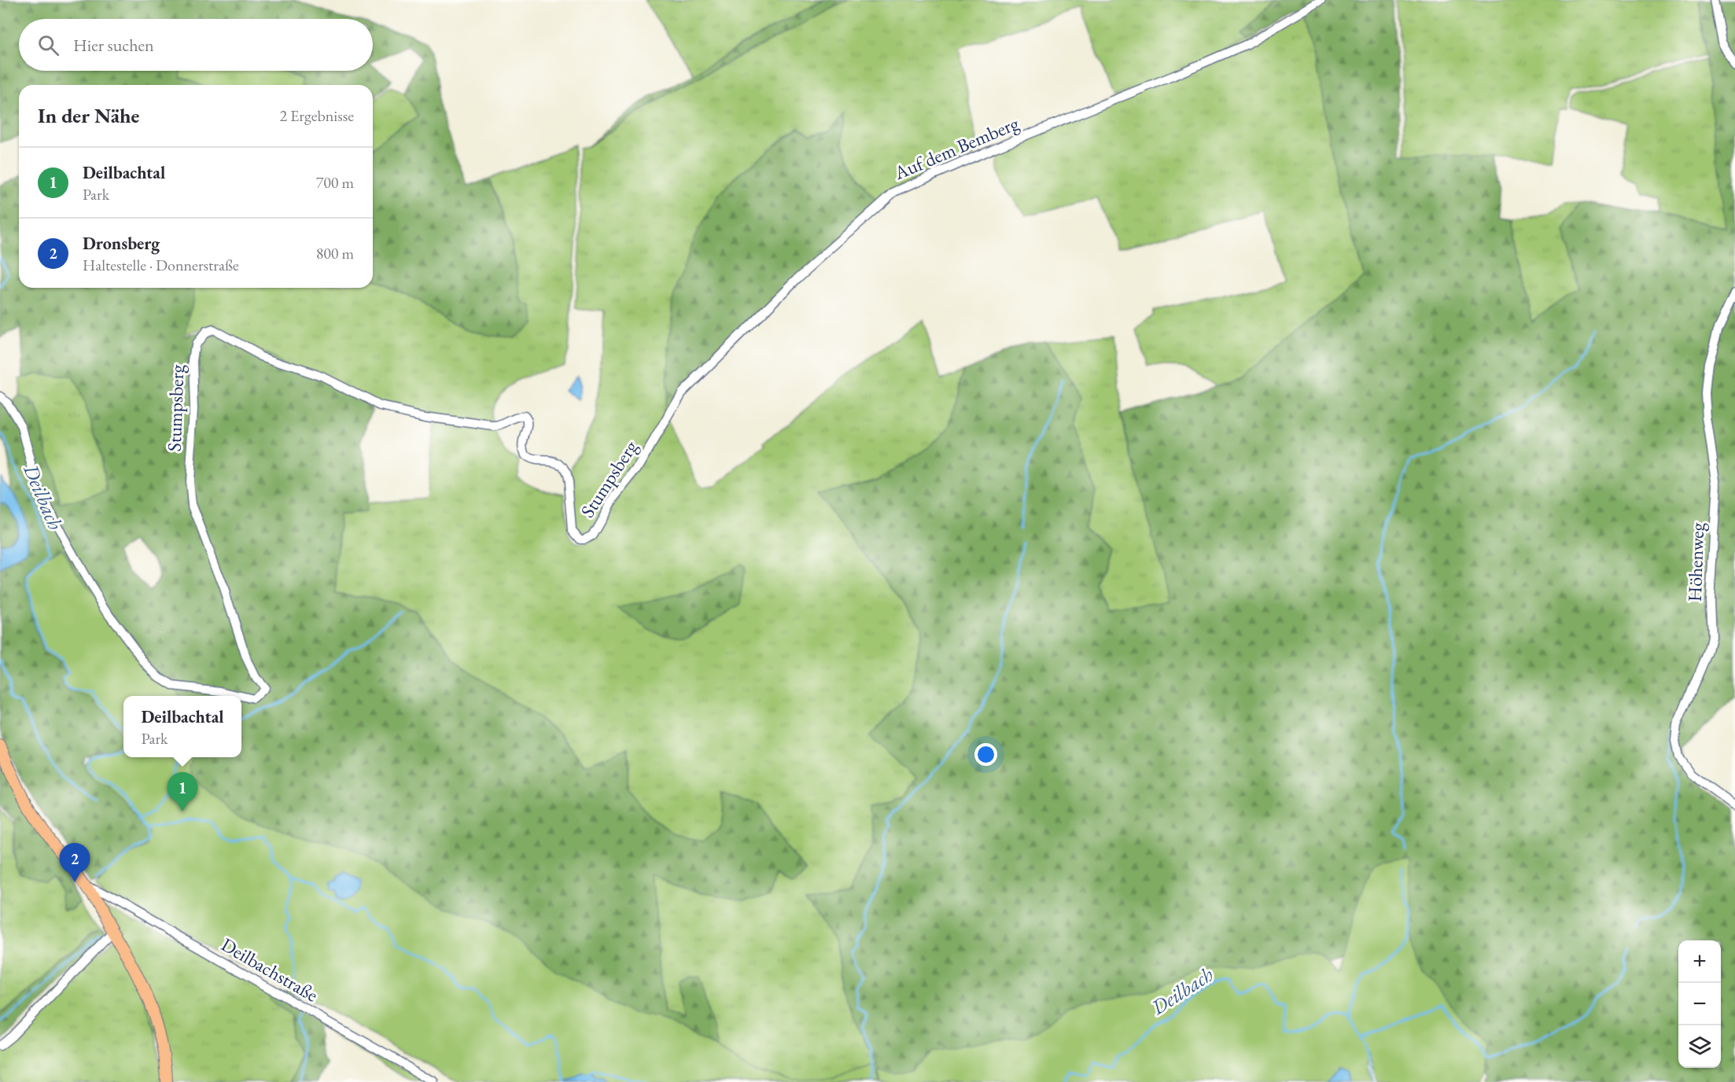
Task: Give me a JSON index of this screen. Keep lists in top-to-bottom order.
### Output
{
  "streets": {
    "street": [
      "Auf dem Bemberg",
      "Stumpsberg",
      "Höhenweg",
      "Deilbachstraße"
    ]
  },
  "crossings": [
    ["Auf dem Bemberg", "Stumpsberg"]
  ],
  "water": ["Deilbach"],
  "page": {
    "search": "Hier suchen",
    "heading": ["In der Nähe", "2 Ergebnisse"],
    "list": [
      {
        "mark": "1",
        "name": "Deilbachtal",
        "note": "Park",
        "value": "700 m"
      },
      {
        "mark": "2",
        "name": "Dronsberg",
        "note": "Haltestelle · Donnerstraße",
        "value": "800 m"
      }
    ],
    "popup": ["Deilbachtal", "Park"],
    "pins": ["1", "2"],
    "map_buttons": ["+", "−"]
  }
}
